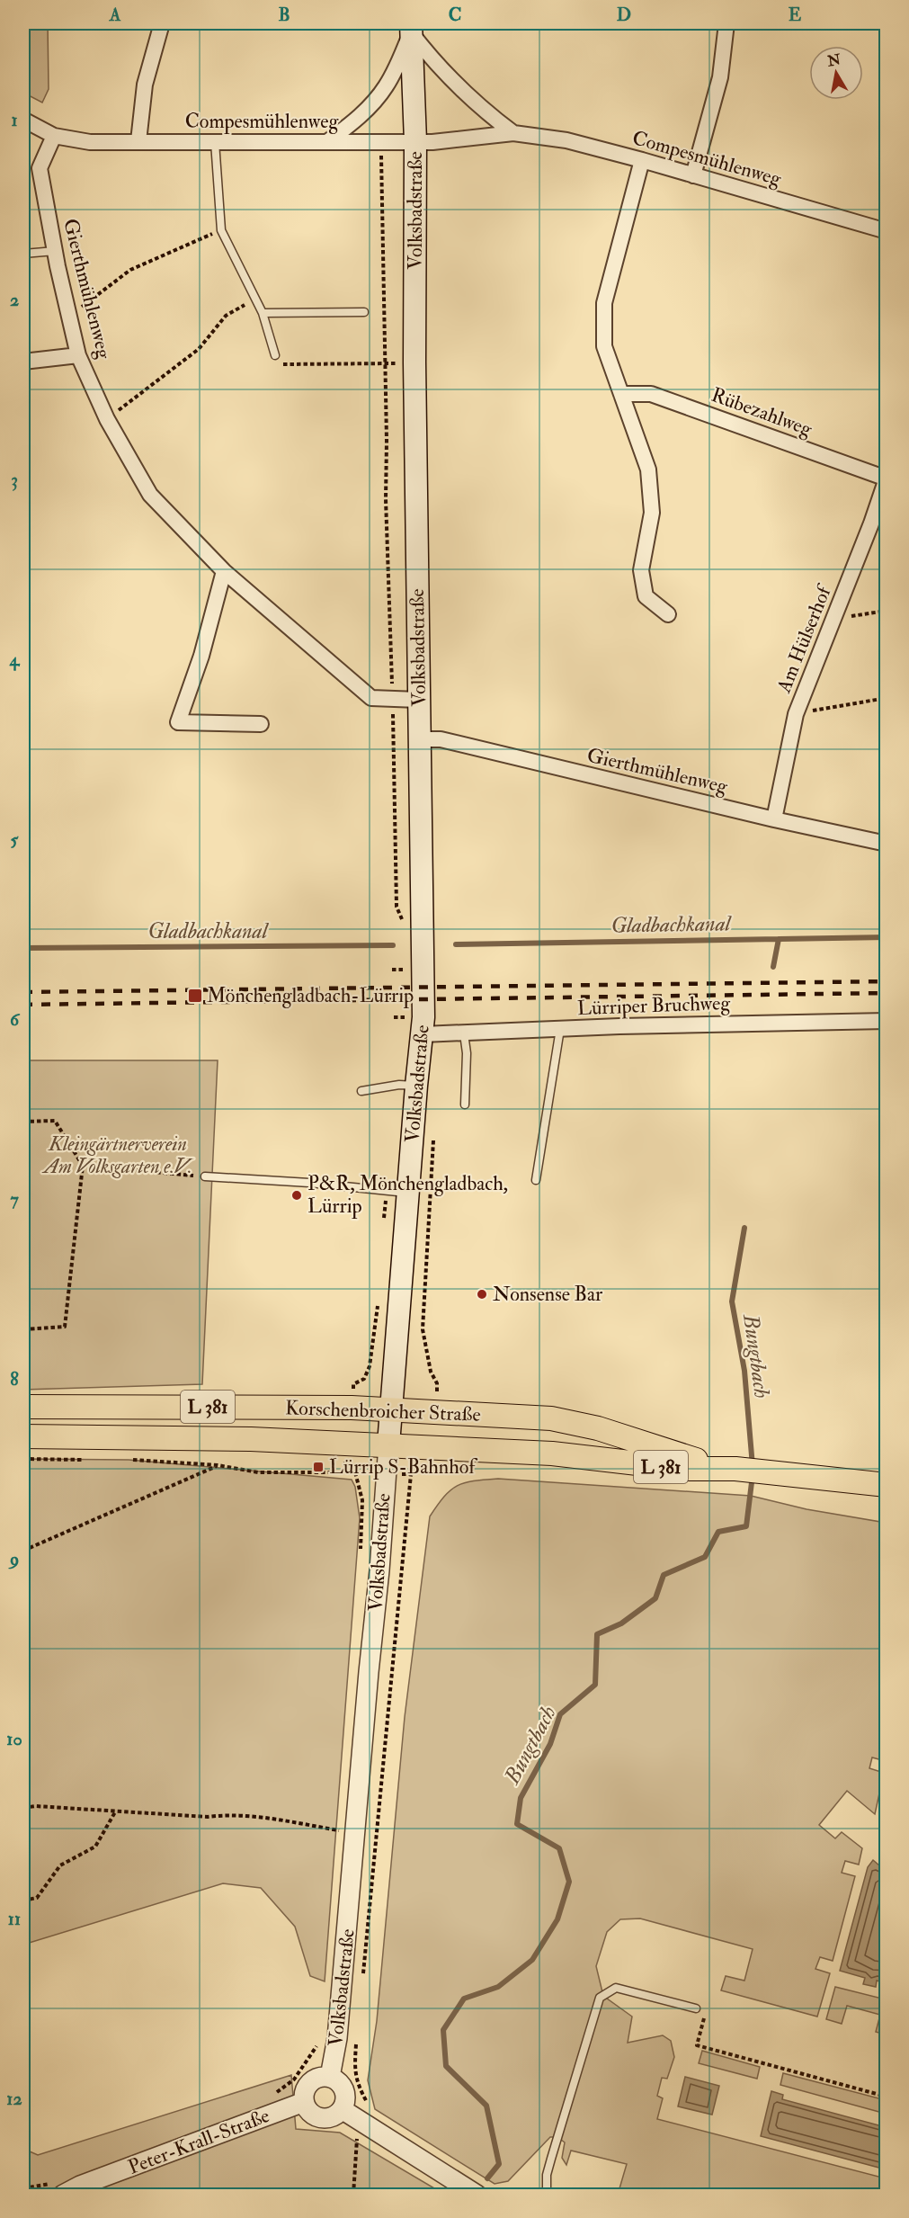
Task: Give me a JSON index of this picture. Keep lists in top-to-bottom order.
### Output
{
  "streets": {
    "main road": ["Volksbadstraße", "L 381", "Korschenbroicher Straße"],
    "street": [
      "Compesmühlenweg",
      "Gierthmühlenweg",
      "Rübezahlweg",
      "Am Hülserhof",
      "Lürriper Bruchweg",
      "Peter-Krall-Straße"
    ]
  },
  "crossings": [
    ["Compesmühlenweg", "Volksbadstraße"],
    ["Compesmühlenweg", "Gierthmühlenweg"],
    ["Volksbadstraße", "Gierthmühlenweg"],
    ["Volksbadstraße", "Lürriper Bruchweg"],
    ["Volksbadstraße", "Korschenbroicher Straße"],
    ["Volksbadstraße", "Peter-Krall-Straße"],
    ["Gierthmühlenweg", "Am Hülserhof"],
    ["Rübezahlweg", "Am Hülserhof"]
  ],
  "water": ["Gladbachkanal", "Bungtbach"],
  "parks": ["Kleingärtnerverein Am Volksgarten e.V."],
  "places": {
    "transit": ["Mönchengladbach-Lürrip", "Lürrip S-Bahnhof"],
    "other": ["P&R, Mönchengladbach, Lürrip", "Nonsense Bar"]
  },
  "north": "top",
  "grid": {
    "columns": [
      "A",
      "B",
      "C",
      "D",
      "E"
    ],
    "rows": [
      "1",
      "2",
      "3",
      "4",
      "5",
      "6",
      "7",
      "8",
      "9",
      "10",
      "11",
      "12"
    ]
  }
}
